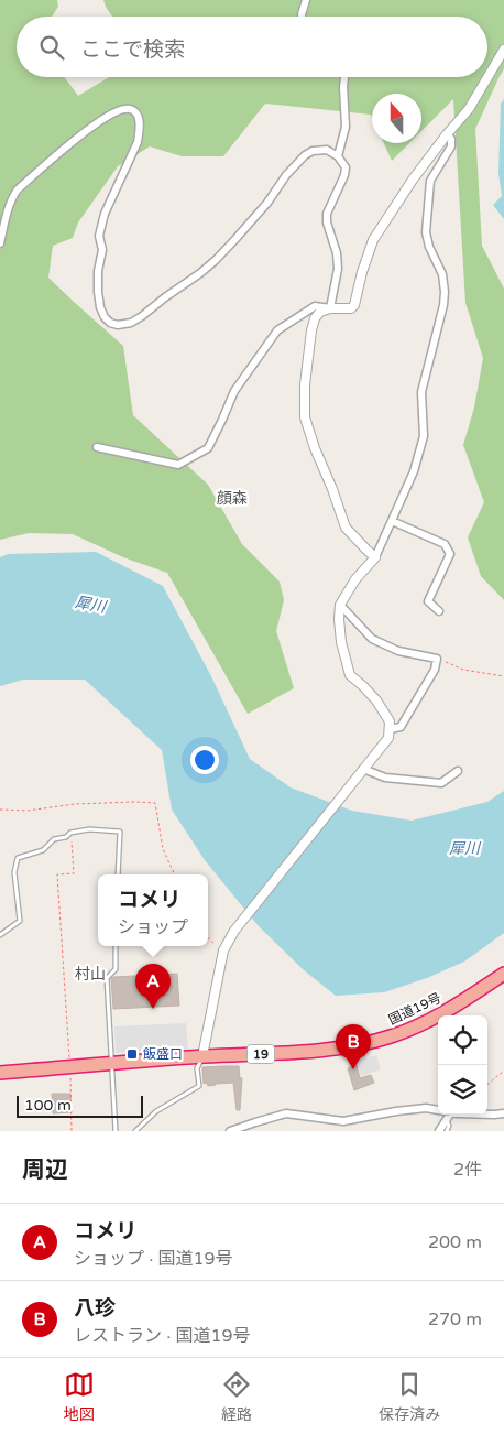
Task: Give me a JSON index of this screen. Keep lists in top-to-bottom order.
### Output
{
  "streets": {
    "highway": ["国道19号", "19"]
  },
  "districts": ["顔森", "村山"],
  "water": ["犀川"],
  "places": {
    "transit": ["飯盛口"]
  },
  "scale_bar": "100 m",
  "north": "top",
  "page": {
    "search": "ここで検索",
    "popup": ["コメリ", "ショップ"],
    "pins": ["A", "B"],
    "scale": "100 m",
    "heading": ["周辺", "2件"],
    "list": [
      {
        "mark": "A",
        "name": "コメリ",
        "note": "ショップ · 国道19号",
        "value": "200 m"
      },
      {
        "mark": "B",
        "name": "八珍",
        "note": "レストラン · 国道19号",
        "value": "270 m"
      }
    ],
    "nav": ["地図", "経路", "保存済み"]
  }
}
